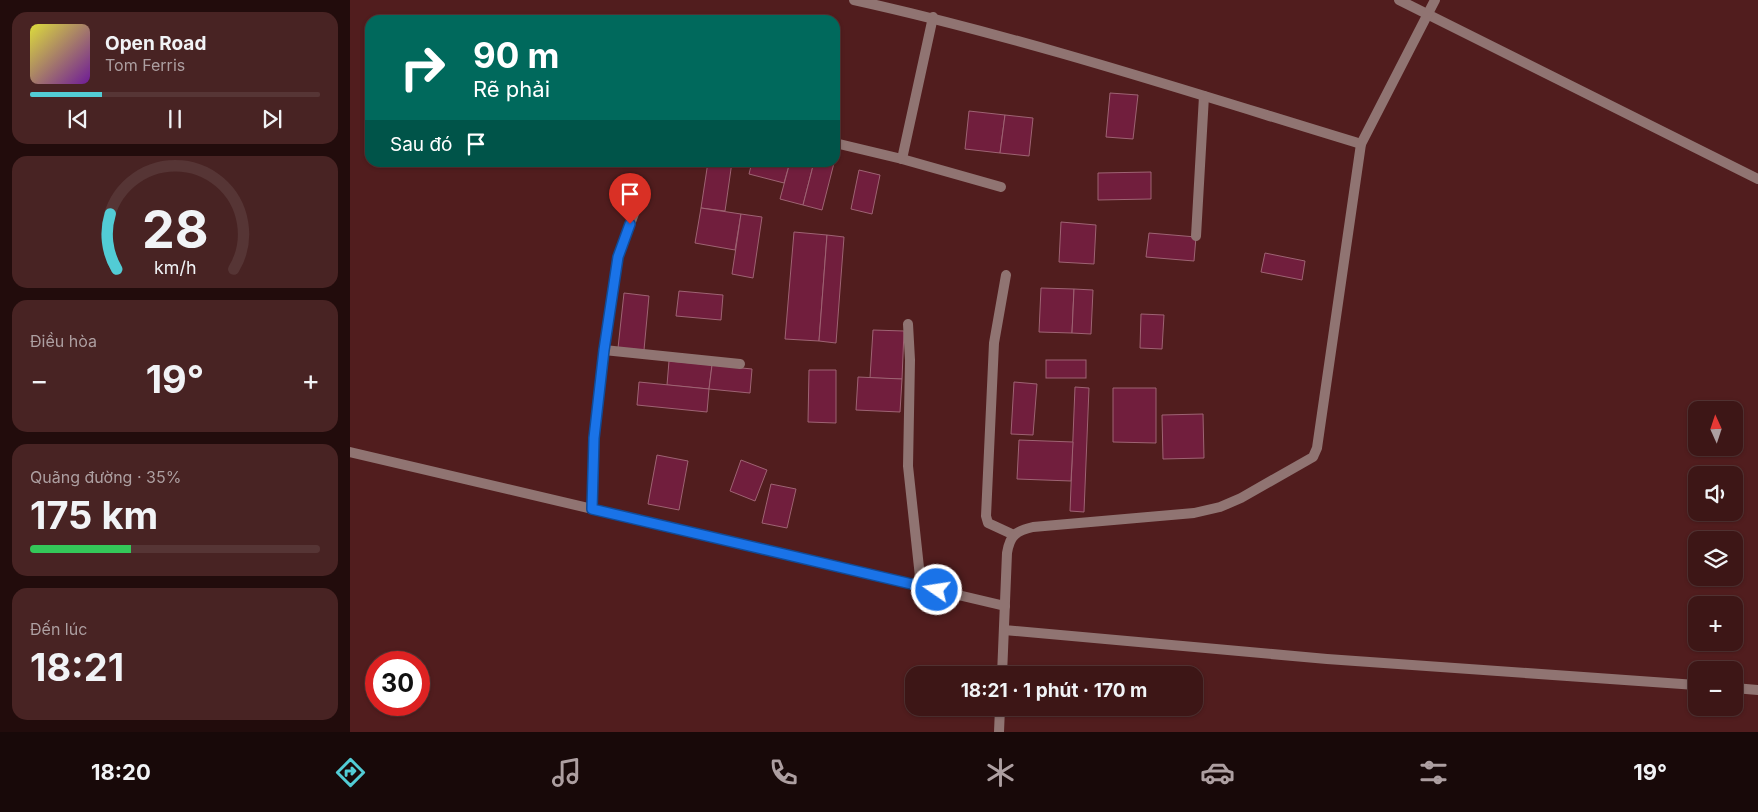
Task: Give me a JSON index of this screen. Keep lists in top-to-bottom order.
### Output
{
  "north": "top",
  "page": {
    "turn": ["90 m", "Rẽ phải"],
    "song": ["Open Road", "Tom Ferris"],
    "then": "Sau đó",
    "tile": [
      "Điều hòa",
      ["Quãng đường · 35%", "175 km"],
      ["Đến lúc", "18:21"]
    ],
    "heat": ["−", "19°", "+"],
    "map_buttons": ["+", "−"],
    "limit": "30",
    "trip": "18:21 · 1 phút · 170 m",
    "tabs": ["18:20", "19°"],
    "gauge": ["28", "km/h"]
  }
}
